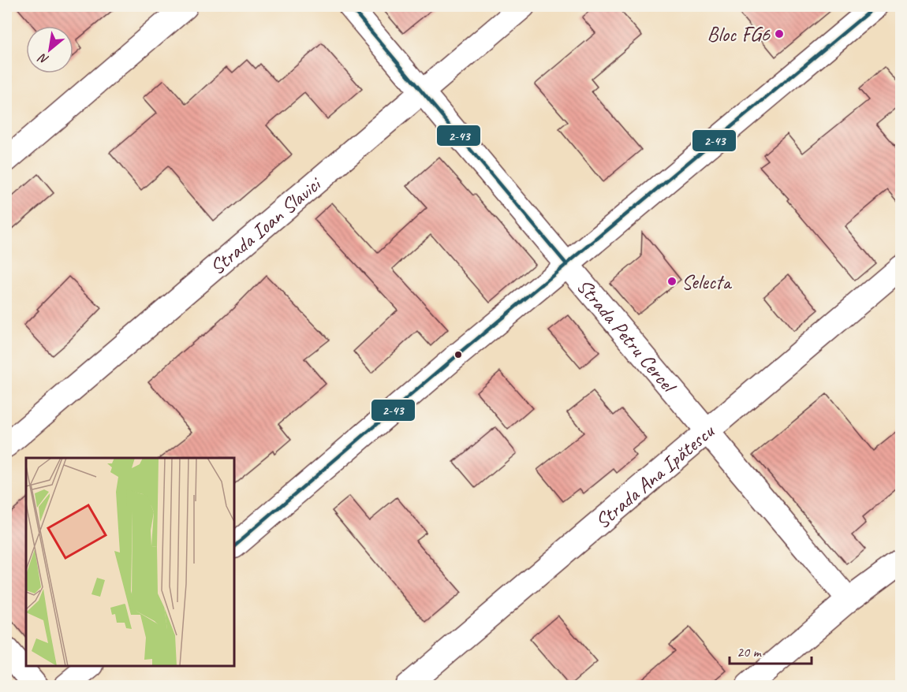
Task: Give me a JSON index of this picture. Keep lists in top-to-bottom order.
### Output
{
  "streets": {
    "street": ["Strada Ioan Slavici", "Strada Petru Cercel", "Strada Ana Ipătescu"]
  },
  "crossings": [
    ["Strada Ioan Slavici", "Strada Petru Cercel"],
    ["Strada Petru Cercel", "Strada Ana Ipătescu"]
  ],
  "places": ["Bloc FG6", "Selecta"],
  "lines": ["transit line 2-43"],
  "scale_bar": "20 m",
  "north": "bottom left"
}
